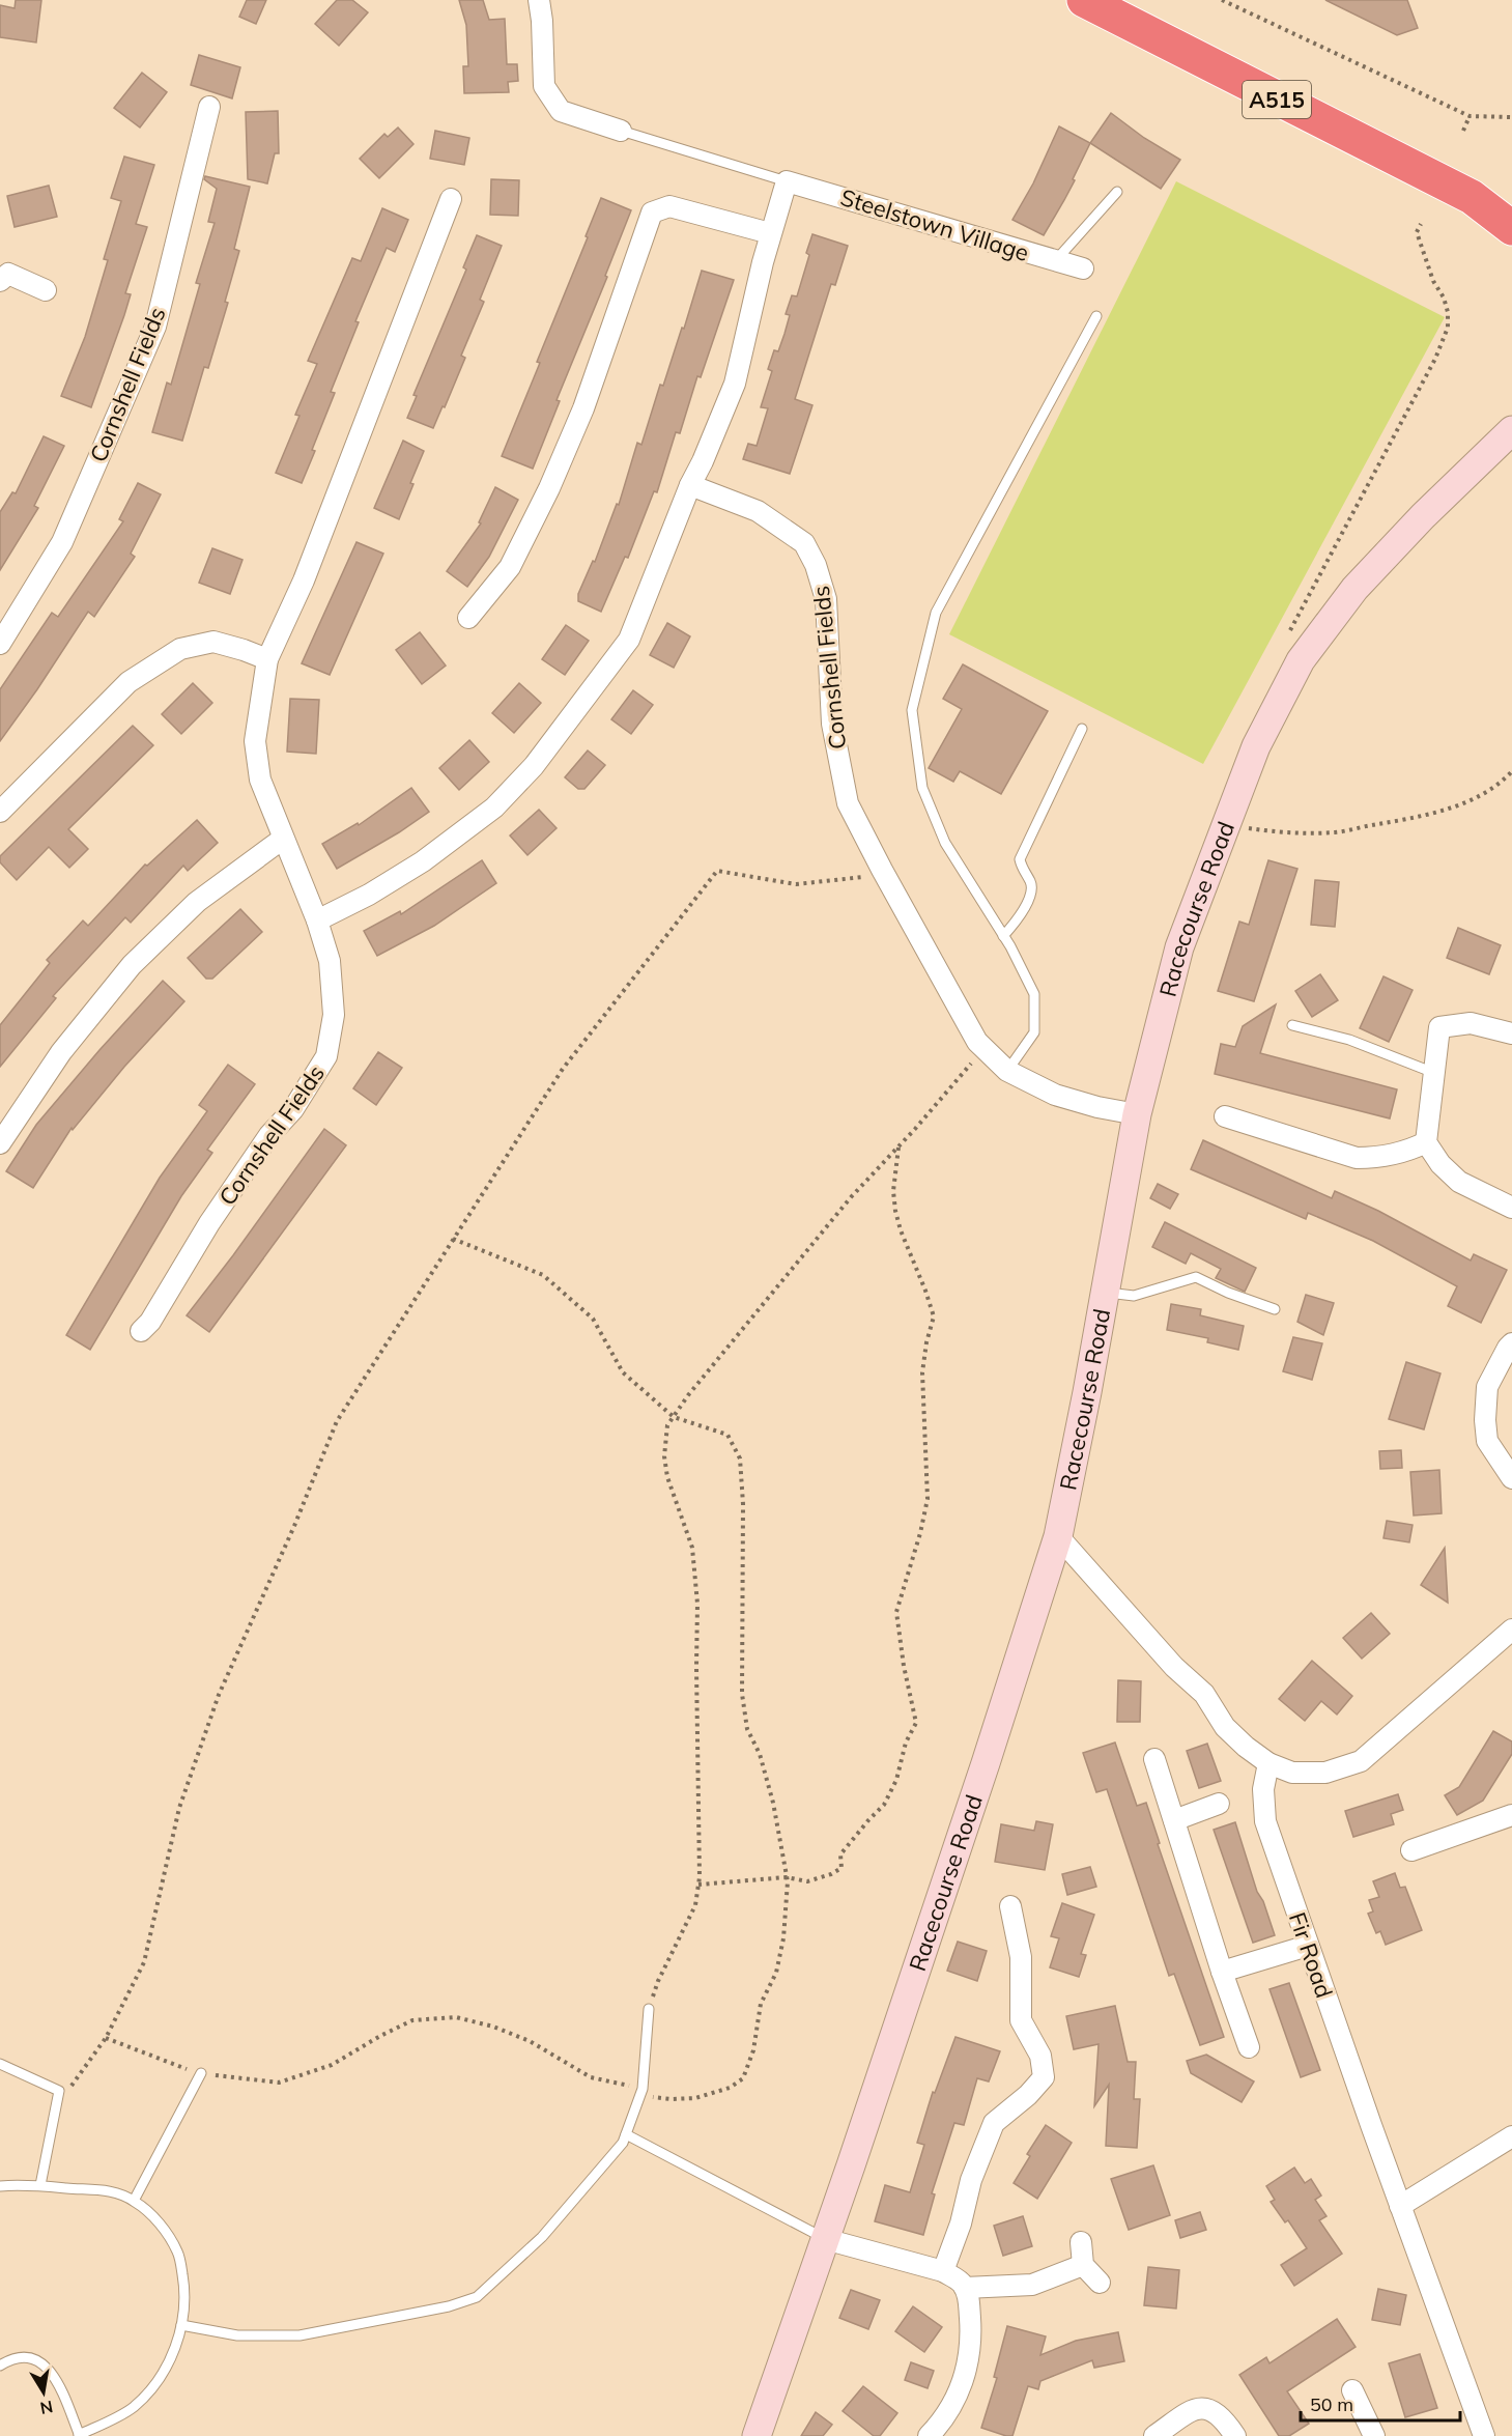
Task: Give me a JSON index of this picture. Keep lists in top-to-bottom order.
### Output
{
  "streets": {
    "highway": ["A515"],
    "street": [
      "Steelstown Village",
      "Cornshell Fields",
      "Racecourse Road",
      "Fir Road"
    ]
  },
  "crossings": [
    ["Cornshell Fields", "Racecourse Road"]
  ],
  "scale_bar": "50 m",
  "north": "bottom"
}
